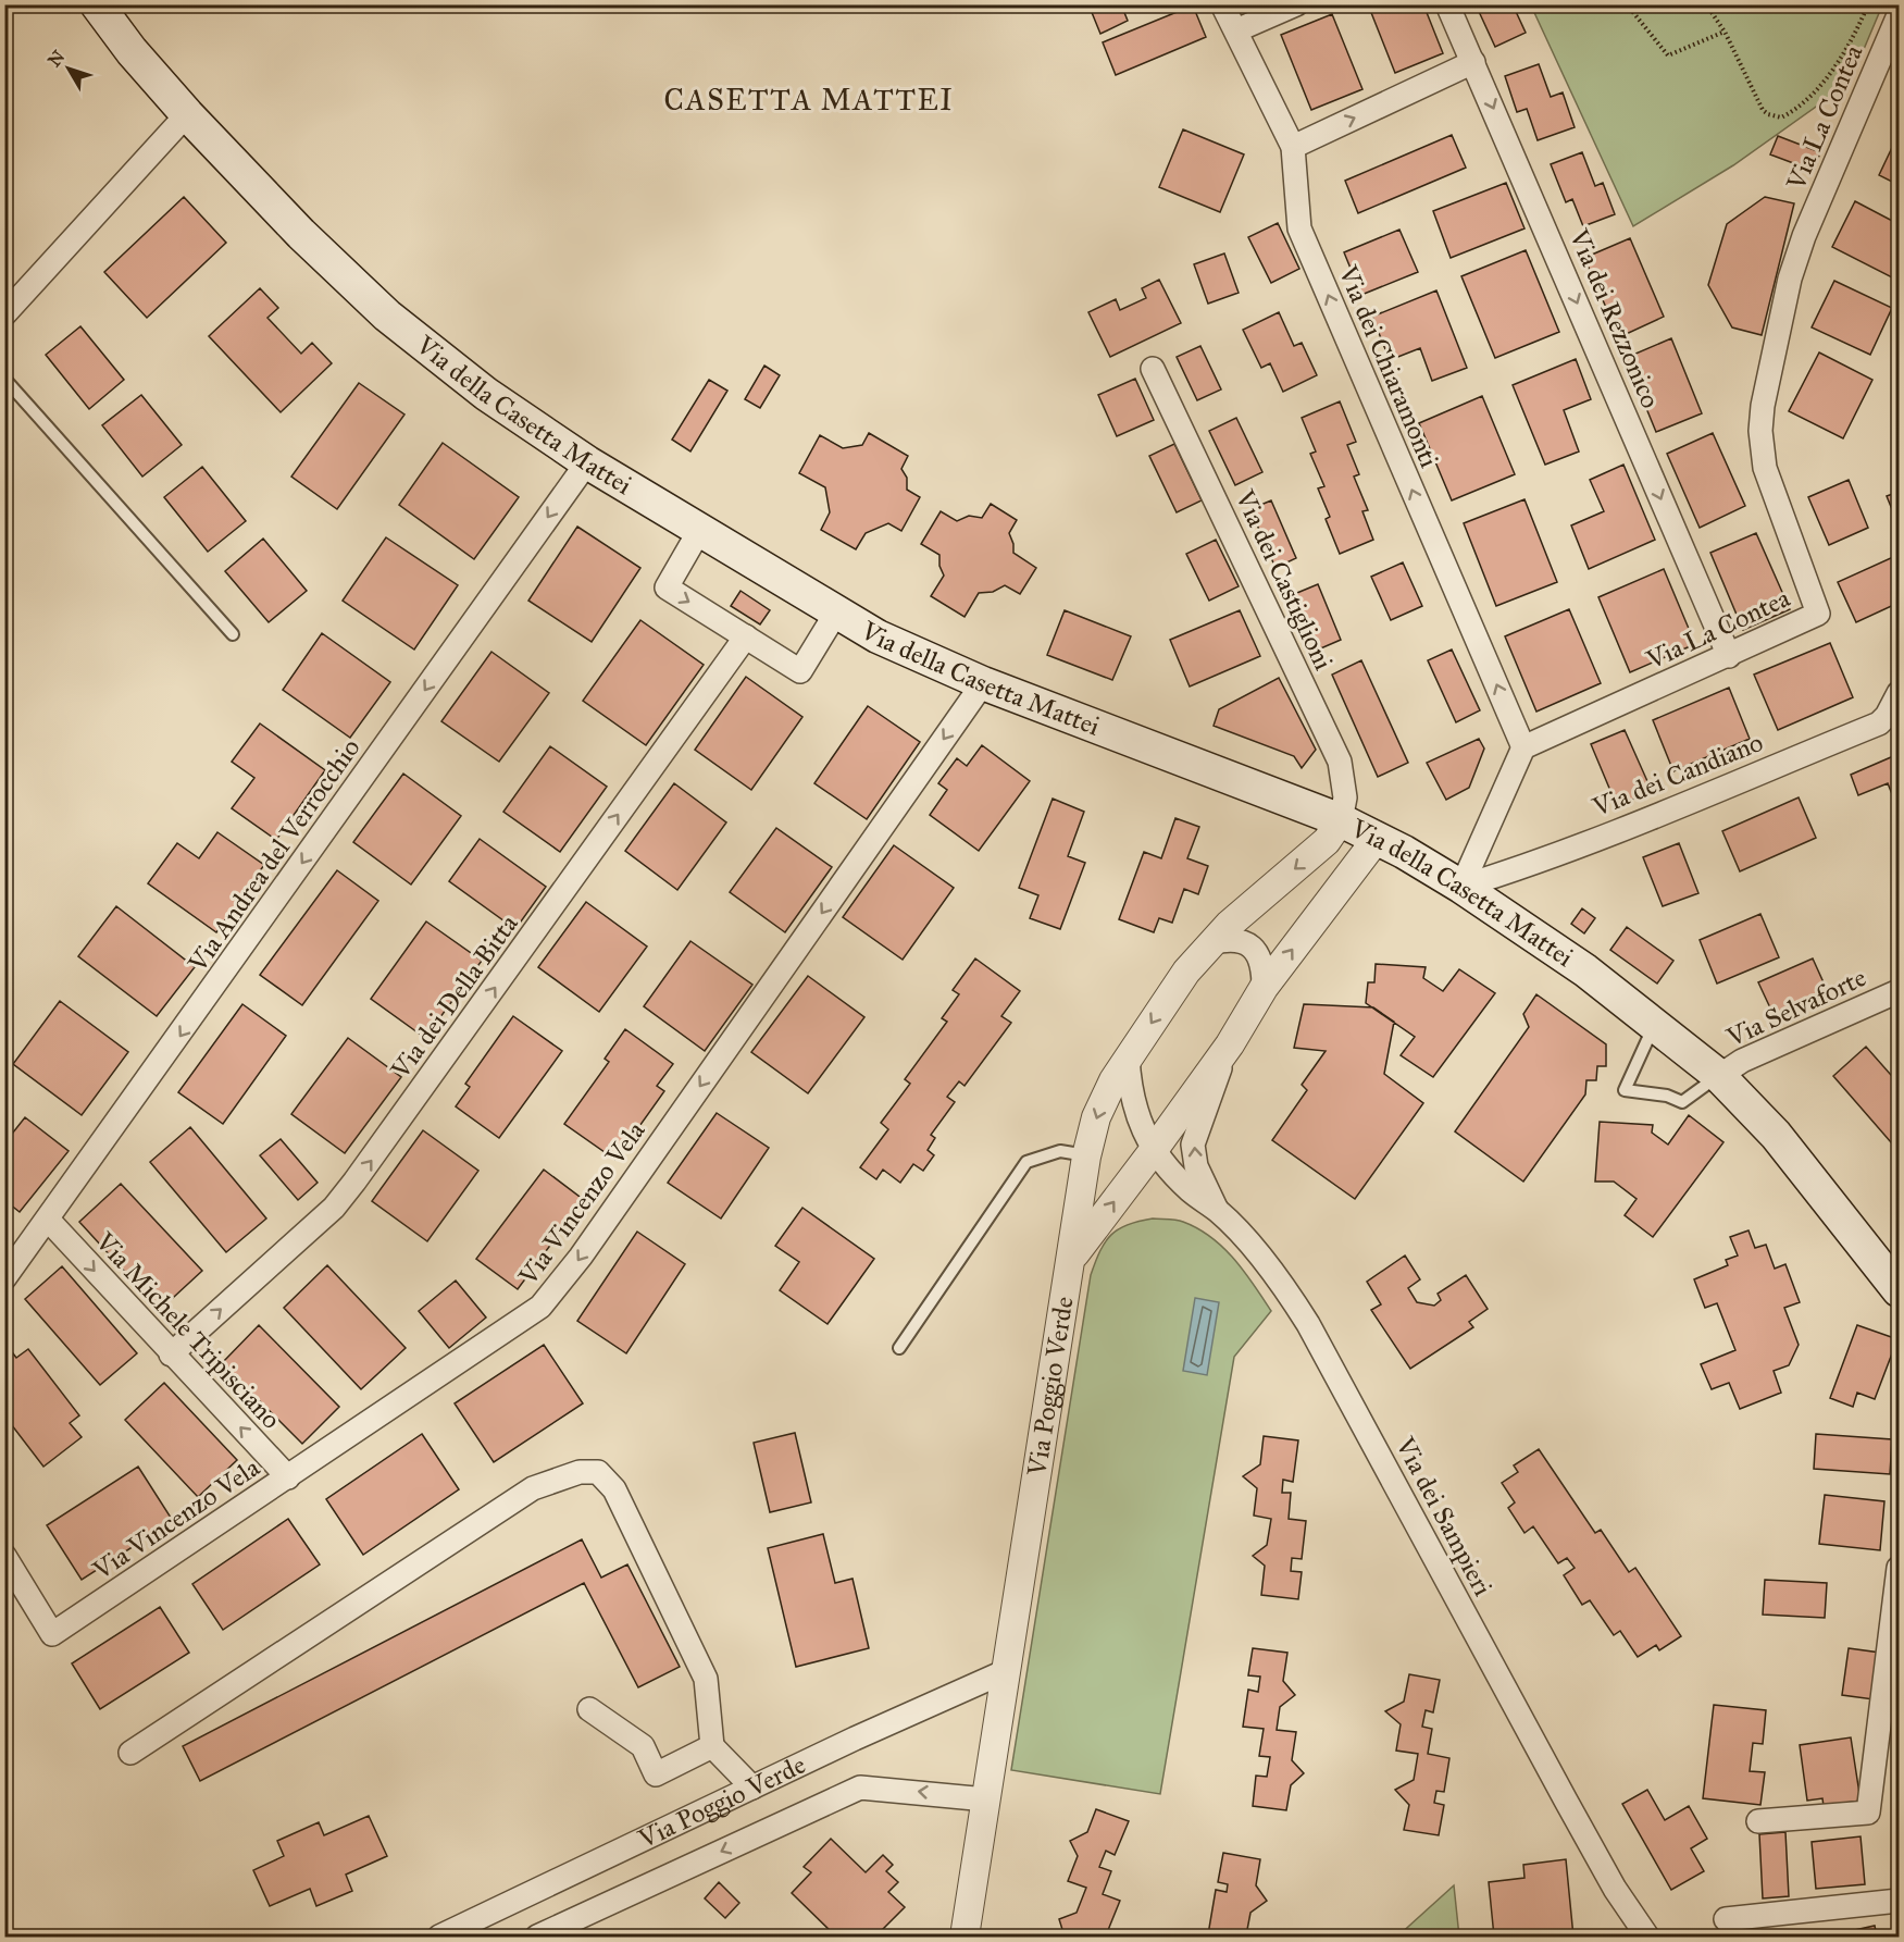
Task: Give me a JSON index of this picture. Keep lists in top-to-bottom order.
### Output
{
  "streets": {
    "main road": ["Via della Casetta Mattei"],
    "street": [
      "Via La Contea",
      "Via dei Rezzonico",
      "Via dei Chiaramonti",
      "Via dei Castiglioni",
      "Via dei Candiano",
      "Via Andrea del Verrocchio",
      "Via dei Della Bitta",
      "Via Selvaforte",
      "Via Vincenzo Vela",
      "Via Michele Tripisciano",
      "Via Poggio Verde",
      "Via dei Sampieri"
    ]
  },
  "crossings": [
    ["Via La Contea", "Via dei Rezzonico"],
    ["Via La Contea", "Via dei Chiaramonti"],
    ["Via della Casetta Mattei", "Via dei Castiglioni"],
    ["Via della Casetta Mattei", "Via dei Candiano"],
    ["Via della Casetta Mattei", "Via Andrea del Verrocchio"],
    ["Via della Casetta Mattei", "Via Selvaforte"],
    ["Via della Casetta Mattei", "Via Vincenzo Vela"],
    ["Via della Casetta Mattei", "Via Poggio Verde"],
    ["Via dei Castiglioni", "Via Poggio Verde"],
    ["Via Andrea del Verrocchio", "Via Michele Tripisciano"],
    ["Via dei Della Bitta", "Via Michele Tripisciano"],
    ["Via Vincenzo Vela", "Via Michele Tripisciano"],
    ["Via Poggio Verde", "Via dei Sampieri"]
  ],
  "one_way": [
    "Via dei Rezzonico",
    "Via dei Chiaramonti",
    "Via Andrea del Verrocchio",
    "Via dei Della Bitta",
    "Via Vincenzo Vela"
  ],
  "districts": ["CASETTA MATTEI"],
  "north": "top left"
}
